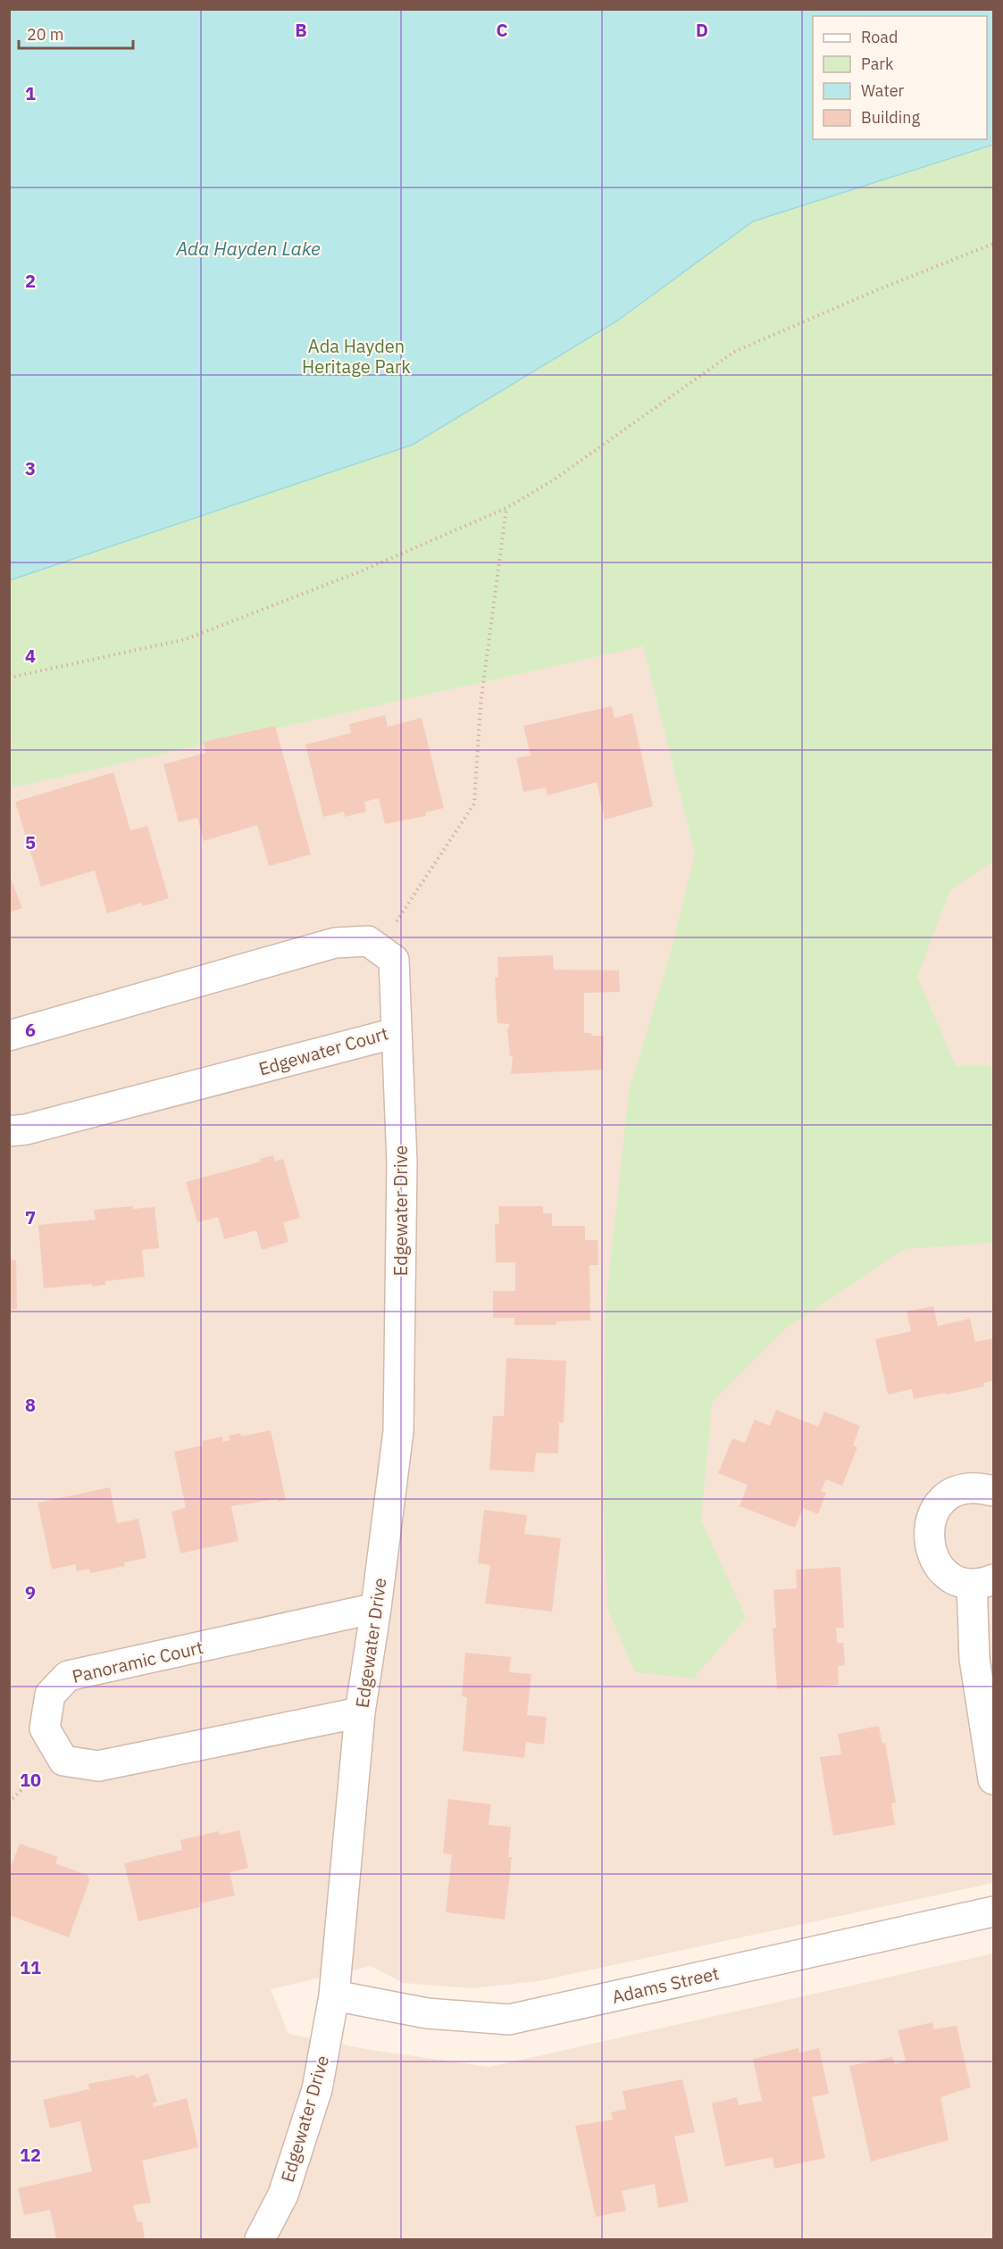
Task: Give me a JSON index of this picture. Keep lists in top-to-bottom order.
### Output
{
  "streets": {
    "street": [
      "Edgewater Court",
      "Edgewater Drive",
      "Panoramic Court",
      "Adams Street"
    ]
  },
  "crossings": [
    ["Edgewater Court", "Edgewater Drive"],
    ["Edgewater Drive", "Panoramic Court"],
    ["Edgewater Drive", "Adams Street"]
  ],
  "water": ["Ada Hayden Lake"],
  "parks": ["Ada Hayden Heritage Park"],
  "legend": [
    "Road",
    "Park",
    "Water",
    "Building"
  ],
  "scale_bar": "20 m",
  "grid": {
    "columns": ["B", "C", "D"],
    "rows": [
      "1",
      "2",
      "3",
      "4",
      "5",
      "6",
      "7",
      "8",
      "9",
      "10",
      "11",
      "12"
    ]
  }
}
